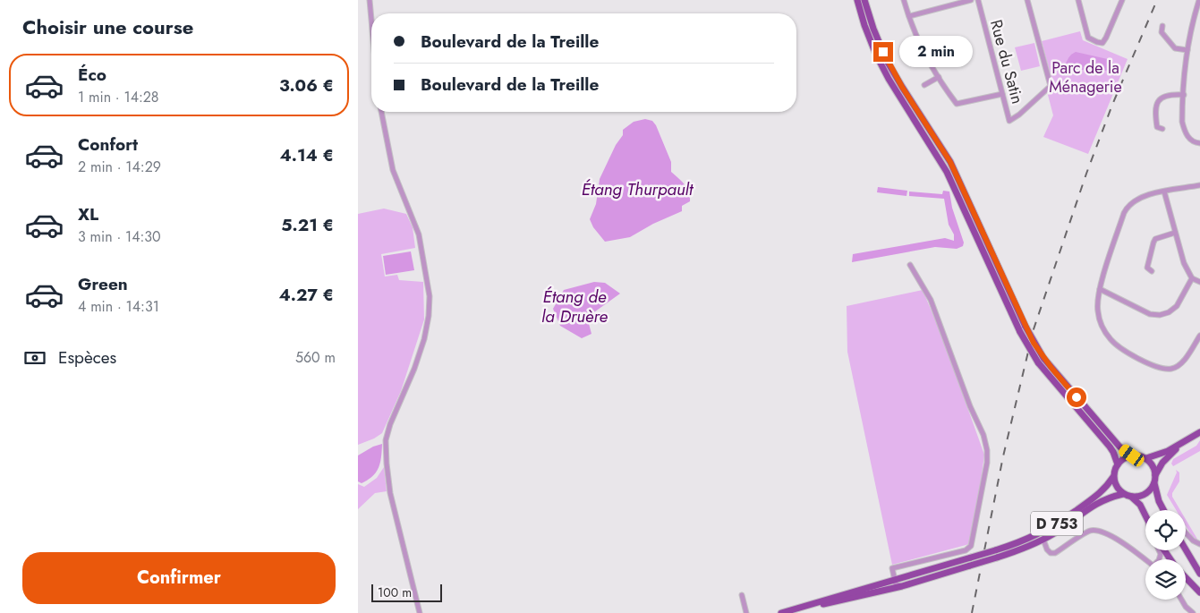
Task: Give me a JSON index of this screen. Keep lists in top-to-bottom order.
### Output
{
  "streets": {
    "main road": ["D 753"],
    "street": ["Rue du Satin"]
  },
  "water": ["Étang Thurpault", "Étang de la Druère"],
  "parks": ["Parc de la Ménagerie"],
  "scale_bar": "100 m",
  "page": {
    "heading": "Choisir une course",
    "banner": ["Boulevard de la Treille", "Boulevard de la Treille"],
    "bubble": "2 min",
    "list": [
      {
        "name": "Éco",
        "note": "1 min · 14:28",
        "value": "3.06 €"
      },
      {
        "name": "Confort",
        "note": "2 min · 14:29",
        "value": "4.14 €"
      },
      {
        "name": "XL",
        "note": "3 min · 14:30",
        "value": "5.21 €"
      },
      {
        "name": "Green",
        "note": "4 min · 14:31",
        "value": "4.27 €"
      }
    ],
    "pay": ["Espèces", "560 m"],
    "buttons": "Confirmer",
    "scale": "100 m"
  }
}
